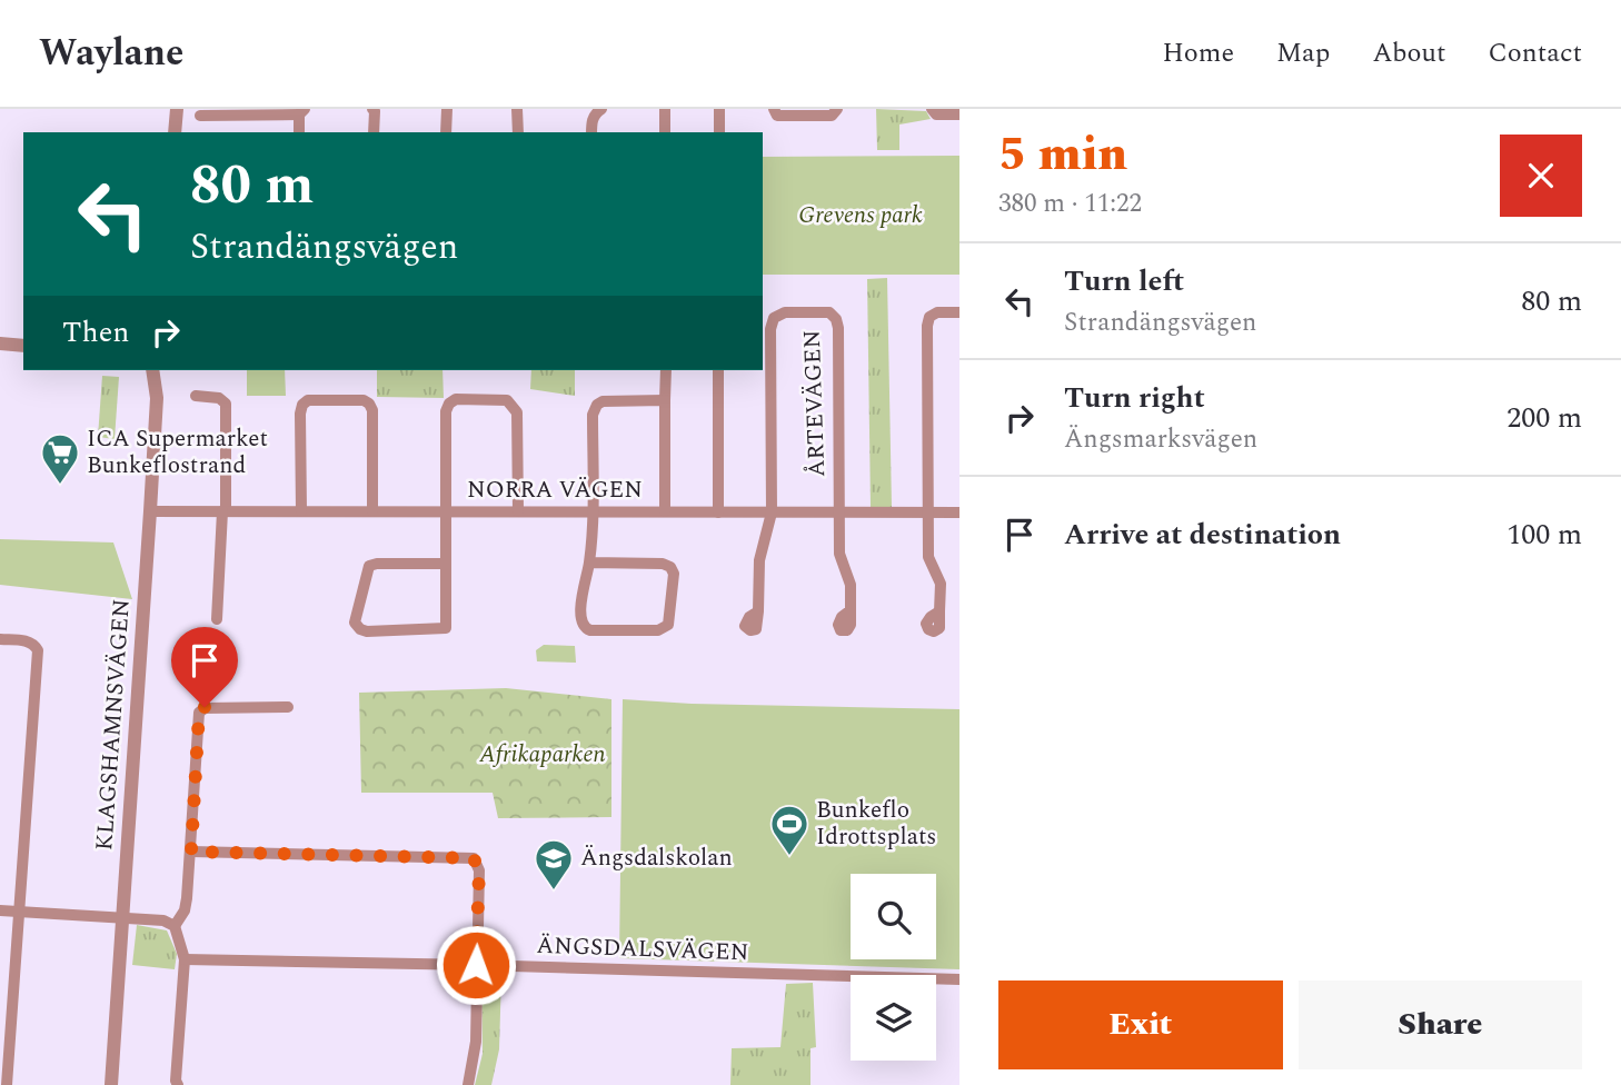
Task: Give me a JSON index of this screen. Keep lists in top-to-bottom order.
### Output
{
  "streets": {
    "street": [
      "ÅRTEVÄGEN",
      "NORRA VÄGEN",
      "KLAGSHAMNSVÄGEN",
      "ÄNGSDALSVÄGEN"
    ]
  },
  "crossings": [
    ["ÅRTEVÄGEN", "NORRA VÄGEN"],
    ["NORRA VÄGEN", "KLAGSHAMNSVÄGEN"]
  ],
  "parks": ["Grevens park", "Afrikaparken"],
  "places": {
    "supermarket": ["ICA Supermarket Bunkeflostrand"],
    "sports": ["Bunkeflo Idrottsplats"],
    "school or university": ["Ängsdalskolan"]
  },
  "page": {
    "header": "Waylane",
    "nav": [
      "Home",
      "Map",
      "About",
      "Contact"
    ],
    "heading": ["5 min", "380 m · 11:22"],
    "turn": ["80 m", "Strandängsvägen"],
    "list": [
      {
        "name": "Turn left",
        "note": "Strandängsvägen",
        "value": "80 m"
      },
      {
        "name": "Turn right",
        "note": "Ängsmarksvägen",
        "value": "200 m"
      },
      {
        "name": "Arrive at destination",
        "value": "100 m"
      }
    ],
    "then": "Then",
    "buttons": ["Exit", "Share"]
  }
}
